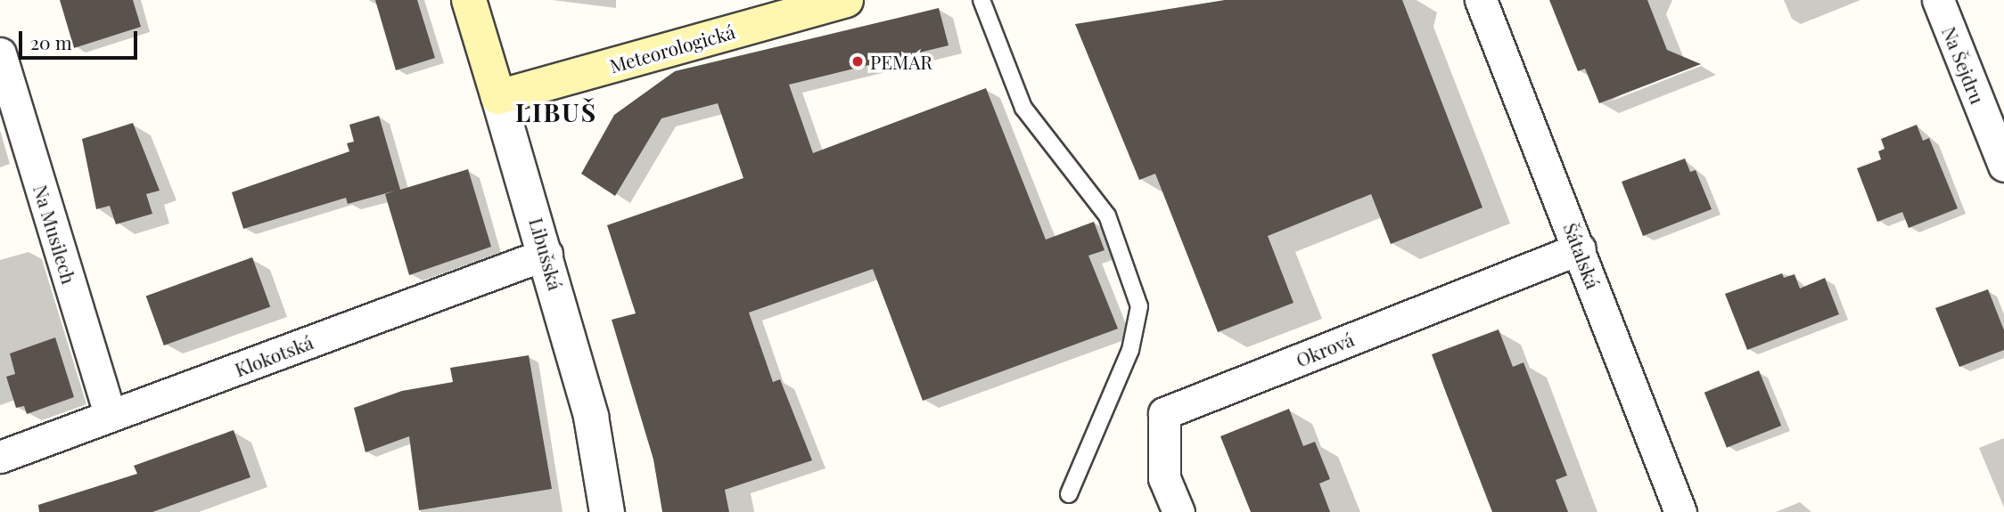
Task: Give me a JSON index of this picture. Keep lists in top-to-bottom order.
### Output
{
  "streets": {
    "main road": ["Meteorologická", "Libušská"],
    "street": [
      "Na Šejdru",
      "Na Musilech",
      "Šátalská",
      "Okrová",
      "Klokotská"
    ]
  },
  "crossings": [
    ["Meteorologická", "Libušská"],
    ["Na Musilech", "Klokotská"],
    ["Libušská", "Klokotská"],
    ["Šátalská", "Okrová"]
  ],
  "districts": ["LIBUŠ"],
  "places": ["PEMAR"],
  "scale_bar": "20 m"
}
